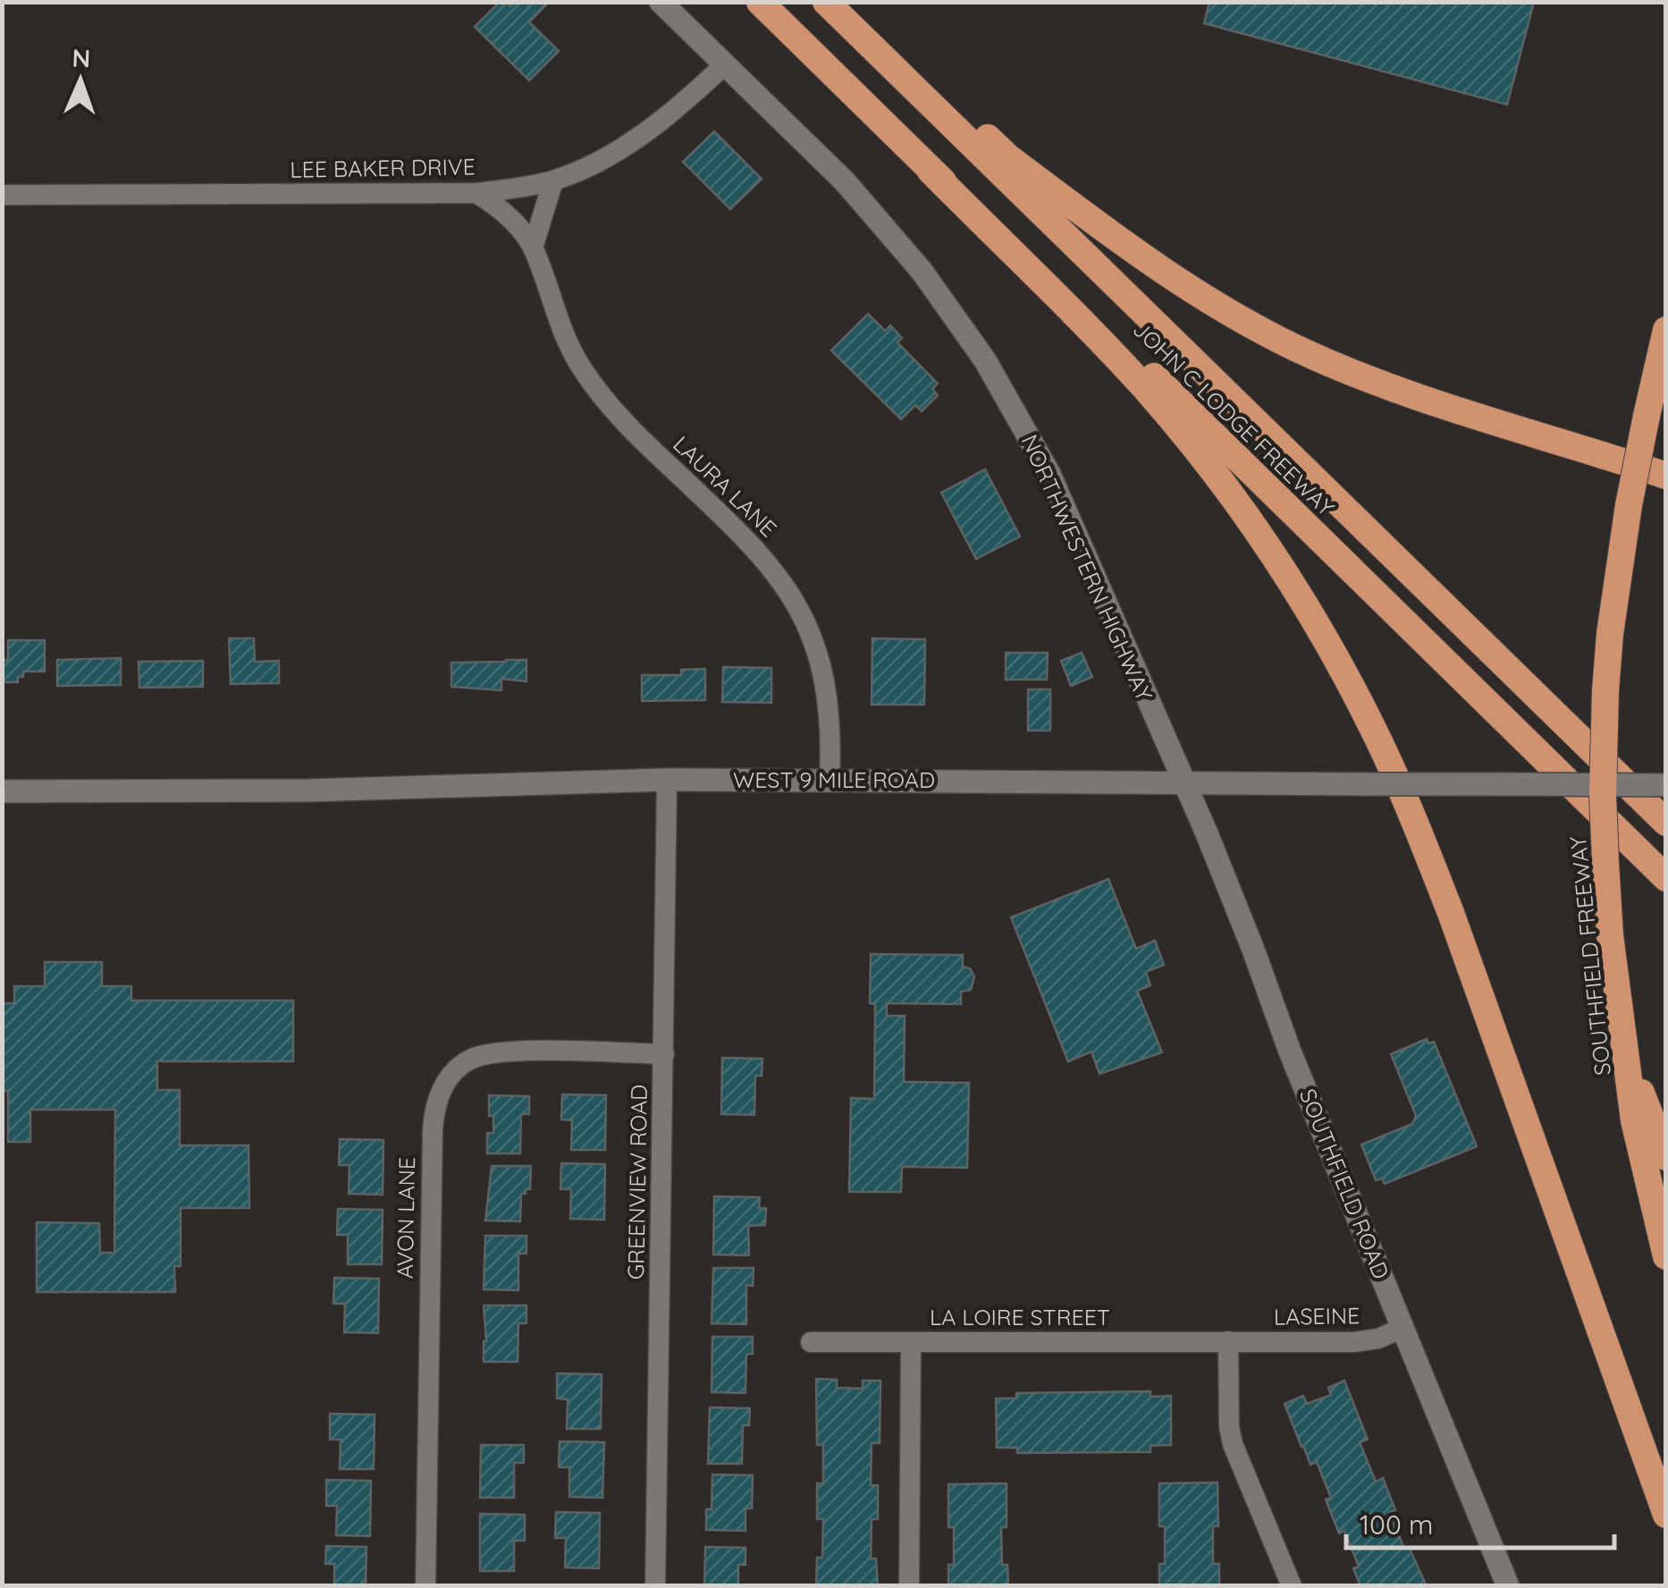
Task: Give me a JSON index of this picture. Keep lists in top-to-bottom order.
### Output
{
  "streets": {
    "highway": ["JOHN C LODGE FREEWAY", "SOUTHFIELD FREEWAY"],
    "main road": ["NORTHWESTERN HIGHWAY", "WEST 9 MILE ROAD", "SOUTHFIELD ROAD"],
    "street": [
      "LEE BAKER DRIVE",
      "LAURA LANE",
      "GREENVIEW ROAD",
      "AVON LANE",
      "LASEINE",
      "LA LOIRE STREET"
    ]
  },
  "crossings": [
    ["LEE BAKER DRIVE", "LAURA LANE"],
    ["LEE BAKER DRIVE", "NORTHWESTERN HIGHWAY"],
    ["LAURA LANE", "WEST 9 MILE ROAD"],
    ["NORTHWESTERN HIGHWAY", "WEST 9 MILE ROAD"],
    ["NORTHWESTERN HIGHWAY", "SOUTHFIELD ROAD"],
    ["WEST 9 MILE ROAD", "GREENVIEW ROAD"],
    ["WEST 9 MILE ROAD", "SOUTHFIELD ROAD"],
    ["GREENVIEW ROAD", "AVON LANE"],
    ["SOUTHFIELD ROAD", "LASEINE"],
    ["LASEINE", "LA LOIRE STREET"]
  ],
  "scale_bar": "100 m",
  "north": "top"
}
